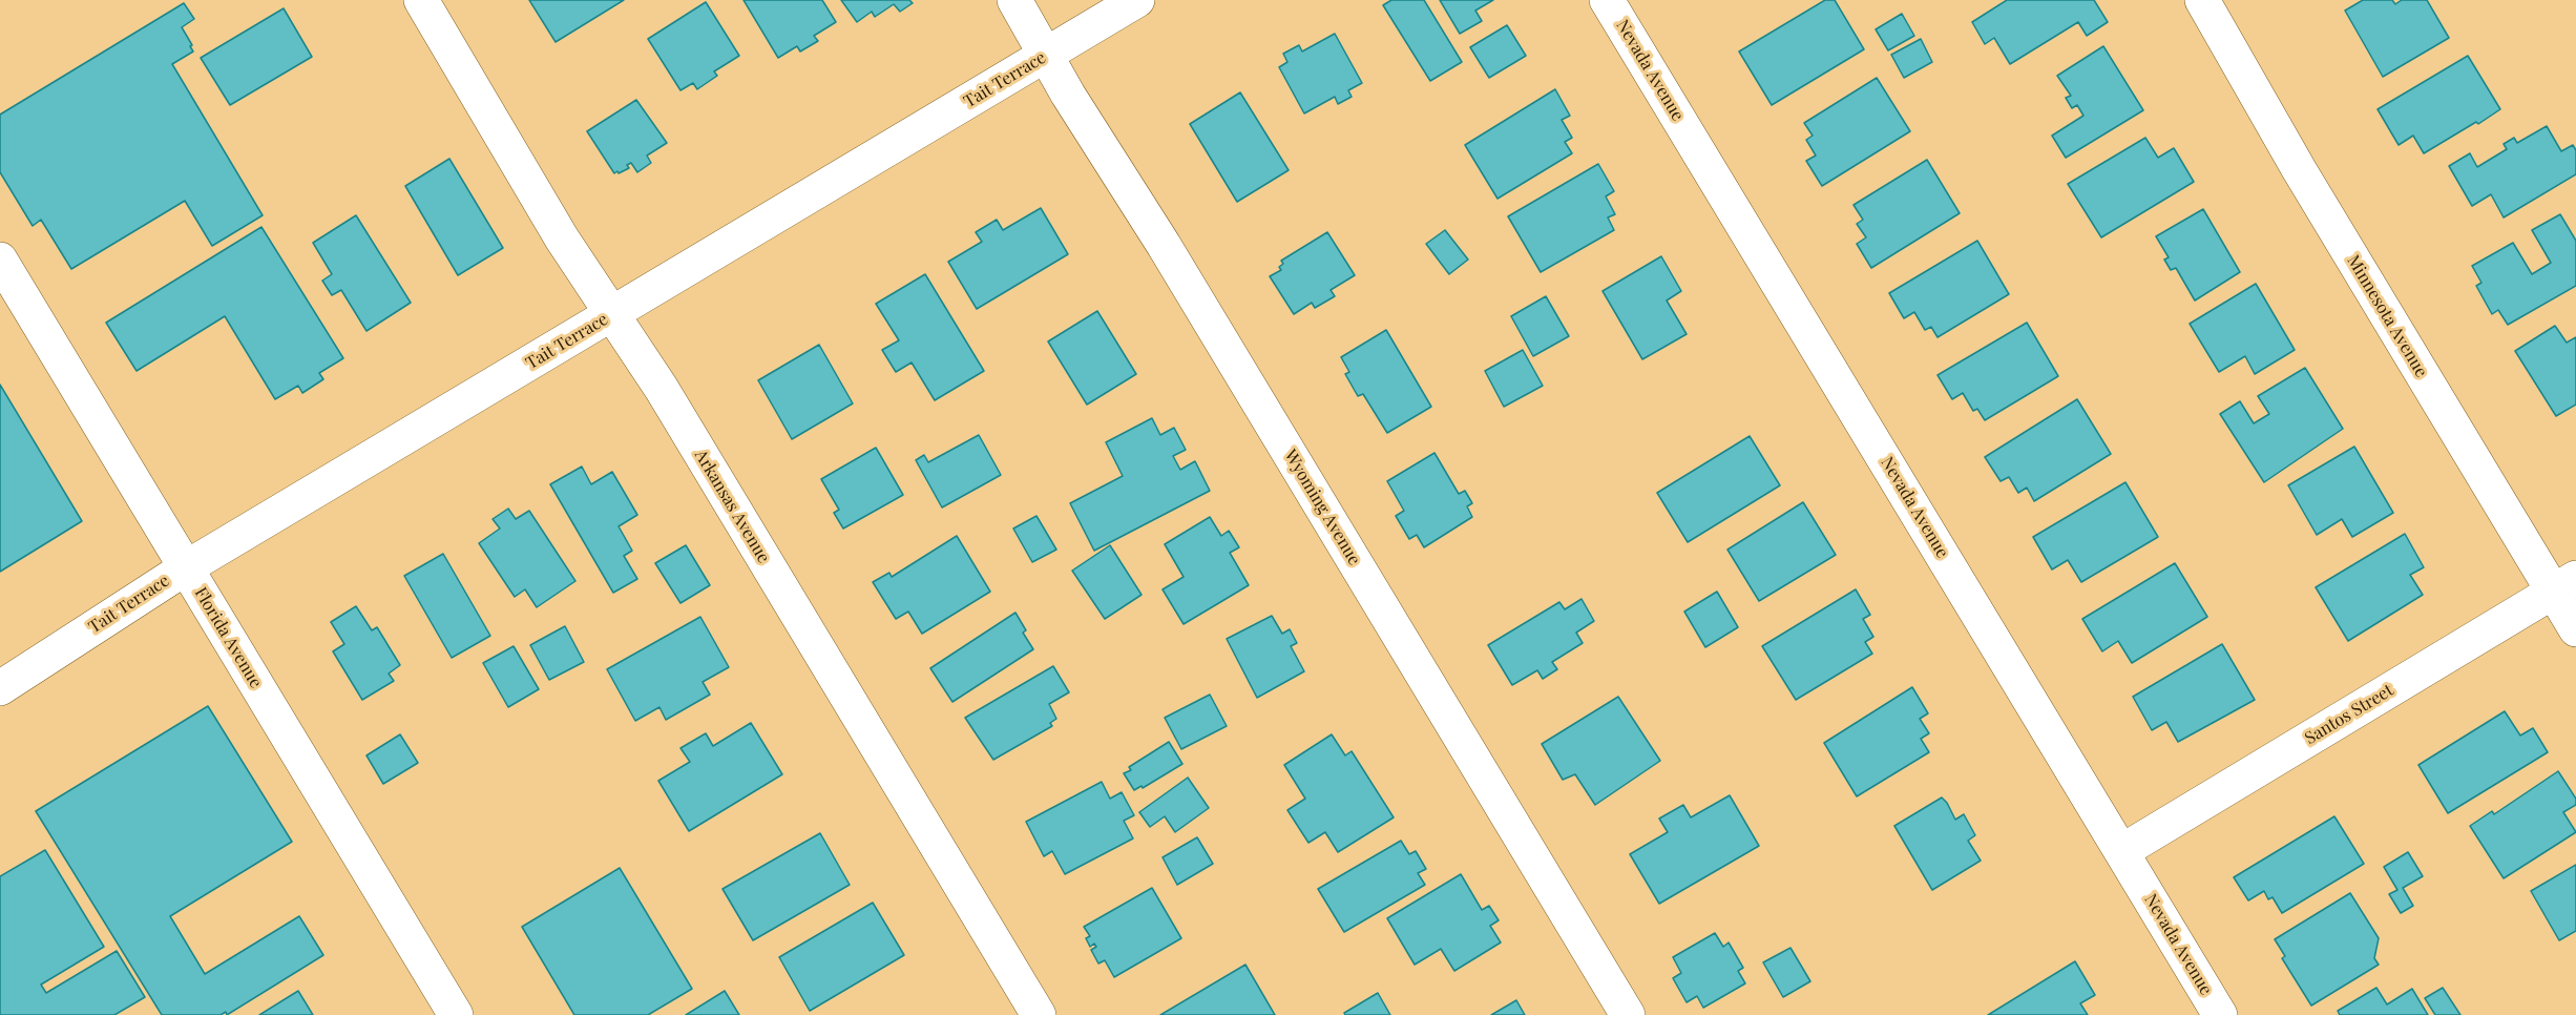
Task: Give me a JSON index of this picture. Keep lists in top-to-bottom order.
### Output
{
  "streets": {
    "street": [
      "Nevada Avenue",
      "Tait Terrace",
      "Minnesota Avenue",
      "Arkansas Avenue",
      "Wyoming Avenue",
      "Florida Avenue",
      "Santos Street"
    ]
  },
  "crossings": [
    ["Nevada Avenue", "Santos Street"],
    ["Tait Terrace", "Arkansas Avenue"],
    ["Tait Terrace", "Wyoming Avenue"],
    ["Tait Terrace", "Florida Avenue"],
    ["Minnesota Avenue", "Santos Street"]
  ]
}
